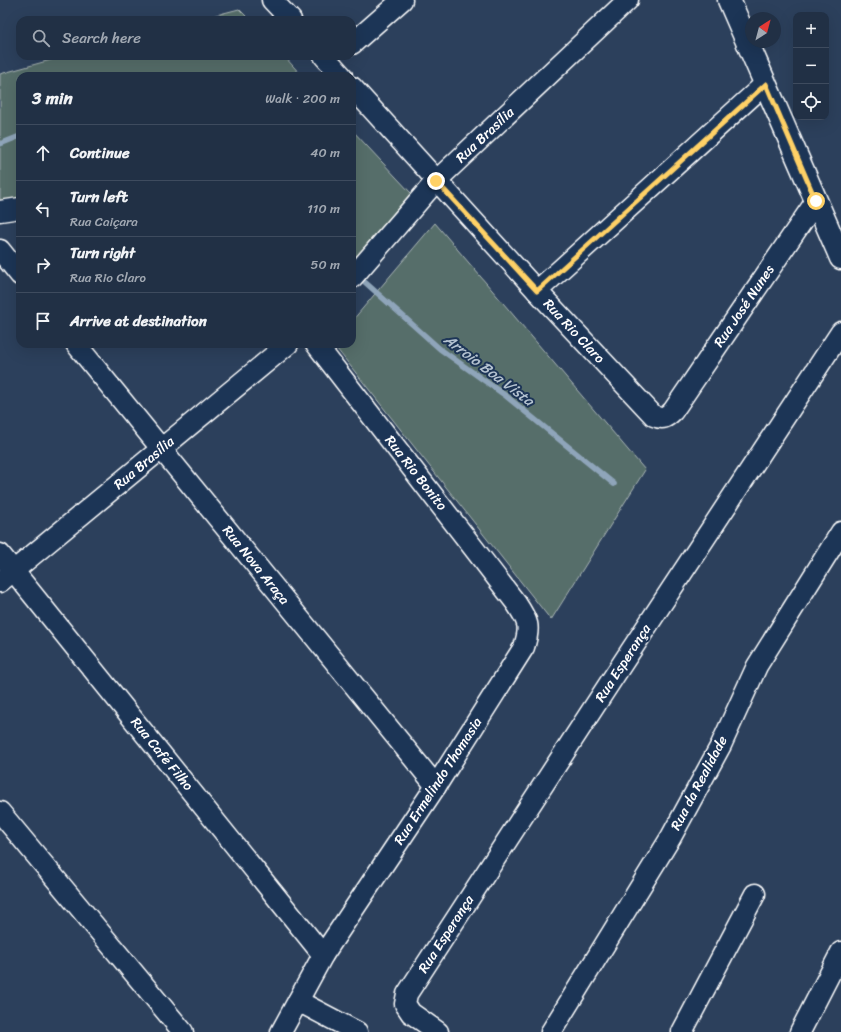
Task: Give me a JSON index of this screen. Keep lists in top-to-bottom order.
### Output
{
  "streets": {
    "street": [
      "Rua Brasília",
      "Rua José Nunes",
      "Rua Rio Claro",
      "Rua Rio Bonito",
      "Rua Nova Araça",
      "Rua Esperança",
      "Rua Café Filho",
      "Rua Ermelindo Thomasia",
      "Rua da Realidade"
    ]
  },
  "crossings": [
    ["Rua Brasília", "Rua Rio Claro"],
    ["Rua Brasília", "Rua Nova Araça"],
    ["Rua Brasília", "Rua Café Filho"],
    ["Rua José Nunes", "Rua Rio Claro"],
    ["Rua Rio Bonito", "Rua Ermelindo Thomasia"],
    ["Rua Nova Araça", "Rua Ermelindo Thomasia"],
    ["Rua Café Filho", "Rua Ermelindo Thomasia"]
  ],
  "water": ["Arroio Boa Vista"],
  "north": "top right",
  "page": {
    "map_buttons": ["+", "−"],
    "search": "Search here",
    "heading": ["3 min", "Walk · 200 m"],
    "list": [
      ["Continue", "40 m"],
      ["Turn left", "Rua Caiçara", "110 m"],
      ["Turn right", "Rua Rio Claro", "50 m"],
      "Arrive at destination"
    ]
  }
}
